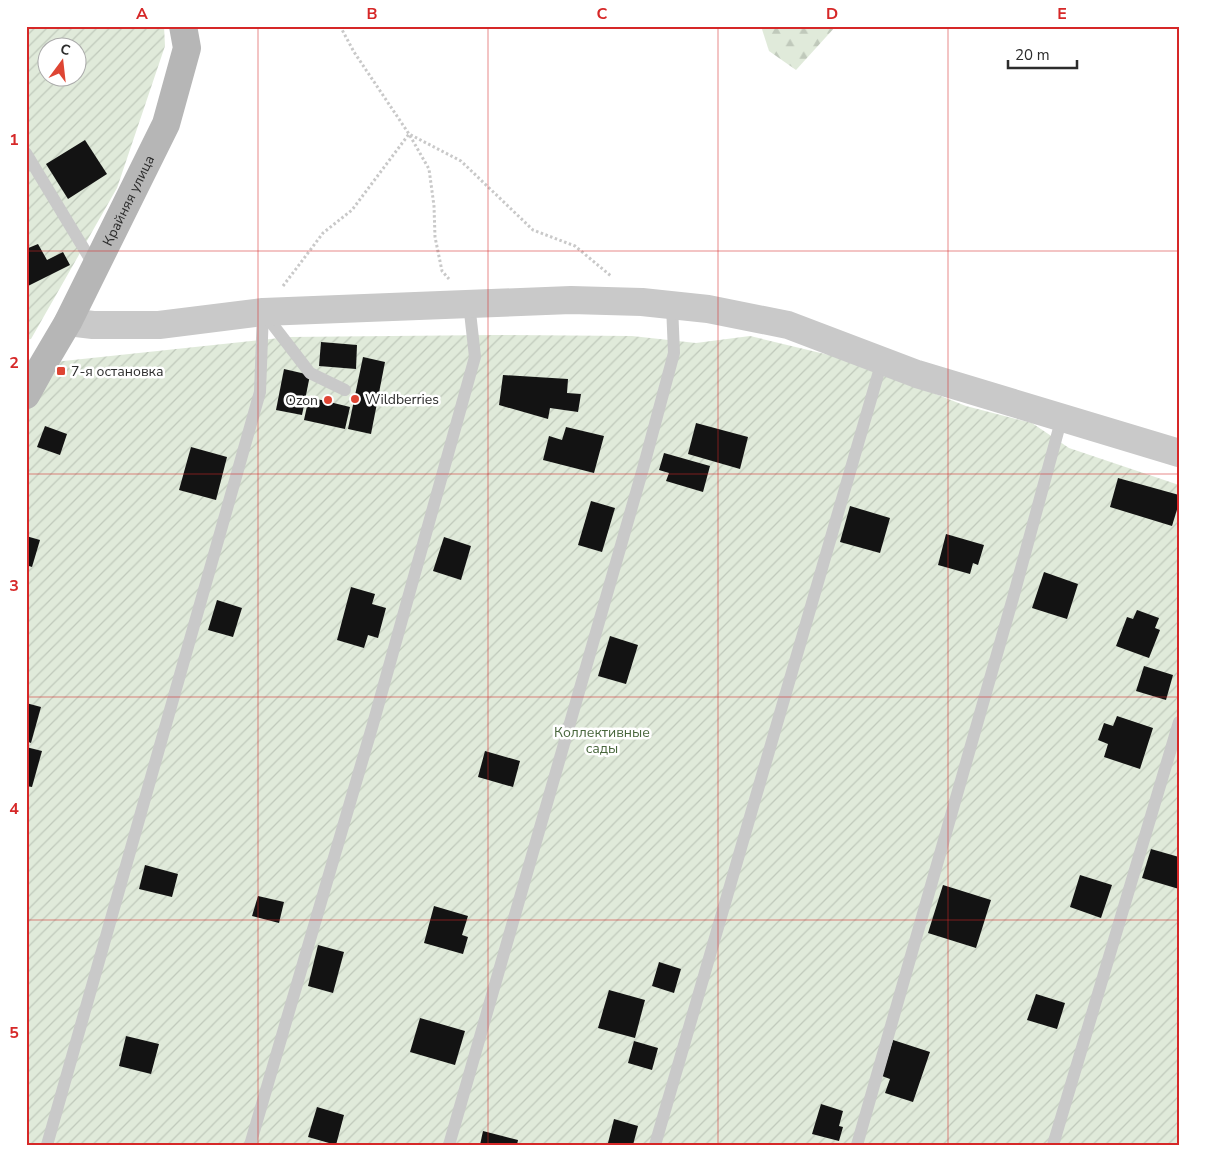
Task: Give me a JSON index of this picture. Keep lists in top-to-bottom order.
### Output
{
  "streets": {
    "main road": ["Крайняя улица"]
  },
  "parks": ["Коллективные сады"],
  "places": {
    "transit": ["7-я остановка"],
    "other": ["Wildberries", "Ozon"]
  },
  "scale_bar": "20 m",
  "north": "top",
  "grid": {
    "columns": [
      "A",
      "B",
      "C",
      "D",
      "E"
    ],
    "rows": [
      "1",
      "2",
      "3",
      "4",
      "5"
    ]
  }
}
